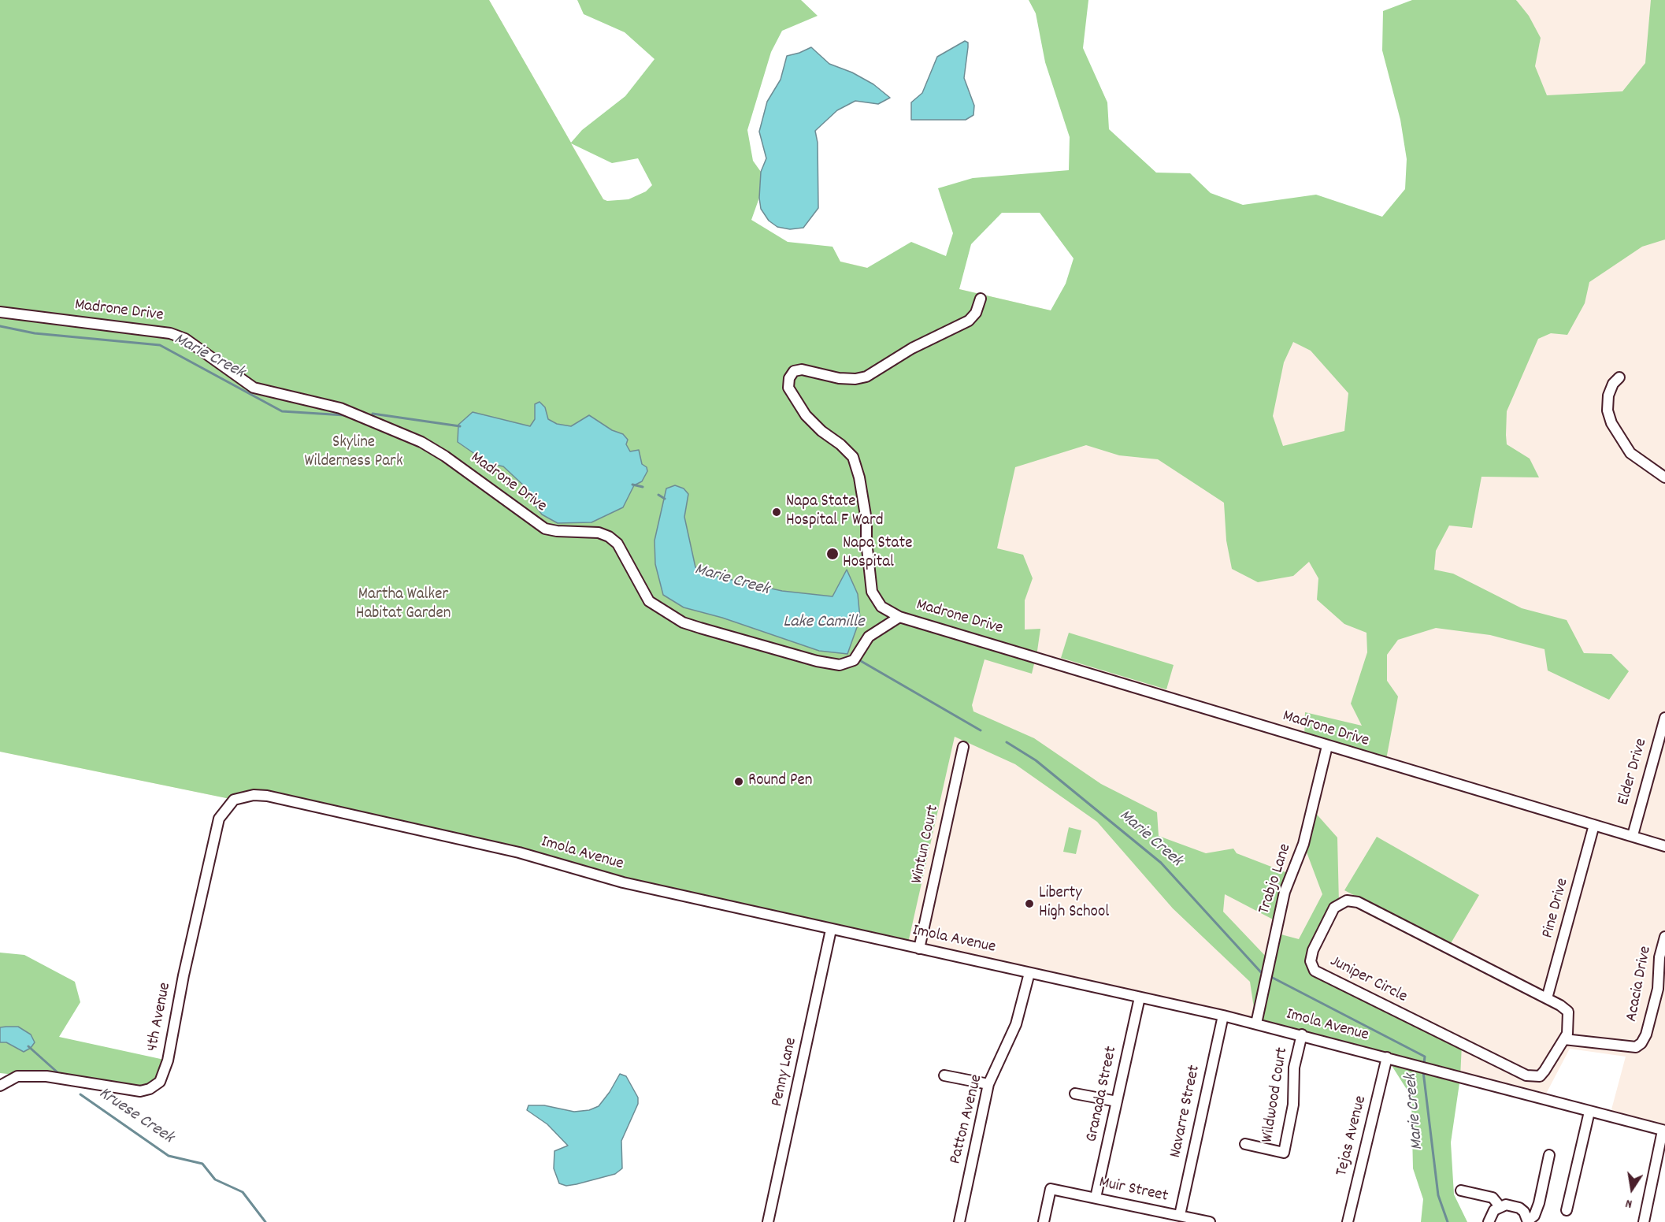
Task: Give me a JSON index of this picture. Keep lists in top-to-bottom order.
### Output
{
  "streets": {
    "street": [
      "Madrone Drive",
      "Elder Drive",
      "Wintun Court",
      "Imola Avenue",
      "Trabjo Lane",
      "Pine Drive",
      "Juniper Circle",
      "Acacia Drive",
      "4th Avenue",
      "Penny Lane",
      "Granada Street",
      "Wildwood Court",
      "Navarre Street",
      "Patton Avenue",
      "Tejas Avenue",
      "Muir Street"
    ]
  },
  "crossings": [
    ["Madrone Drive", "Elder Drive"],
    ["Madrone Drive", "Trabjo Lane"],
    ["Madrone Drive", "Pine Drive"],
    ["Wintun Court", "Imola Avenue"],
    ["Imola Avenue", "Trabjo Lane"],
    ["Imola Avenue", "4th Avenue"],
    ["Imola Avenue", "Penny Lane"],
    ["Imola Avenue", "Granada Street"],
    ["Imola Avenue", "Wildwood Court"],
    ["Imola Avenue", "Navarre Street"],
    ["Imola Avenue", "Patton Avenue"],
    ["Imola Avenue", "Tejas Avenue"],
    ["Pine Drive", "Juniper Circle"],
    ["Juniper Circle", "Acacia Drive"],
    ["Granada Street", "Muir Street"],
    ["Navarre Street", "Muir Street"]
  ],
  "water": ["Marie Creek", "Lake Camille", "Kruese Creek"],
  "parks": ["Skyline Wilderness Park", "Martha Walker Habitat Garden"],
  "places": [
    "Napa State Hospital F Ward",
    "Napa State Hospital",
    "Round Pen",
    "Liberty High School"
  ],
  "north": "bottom"
}
